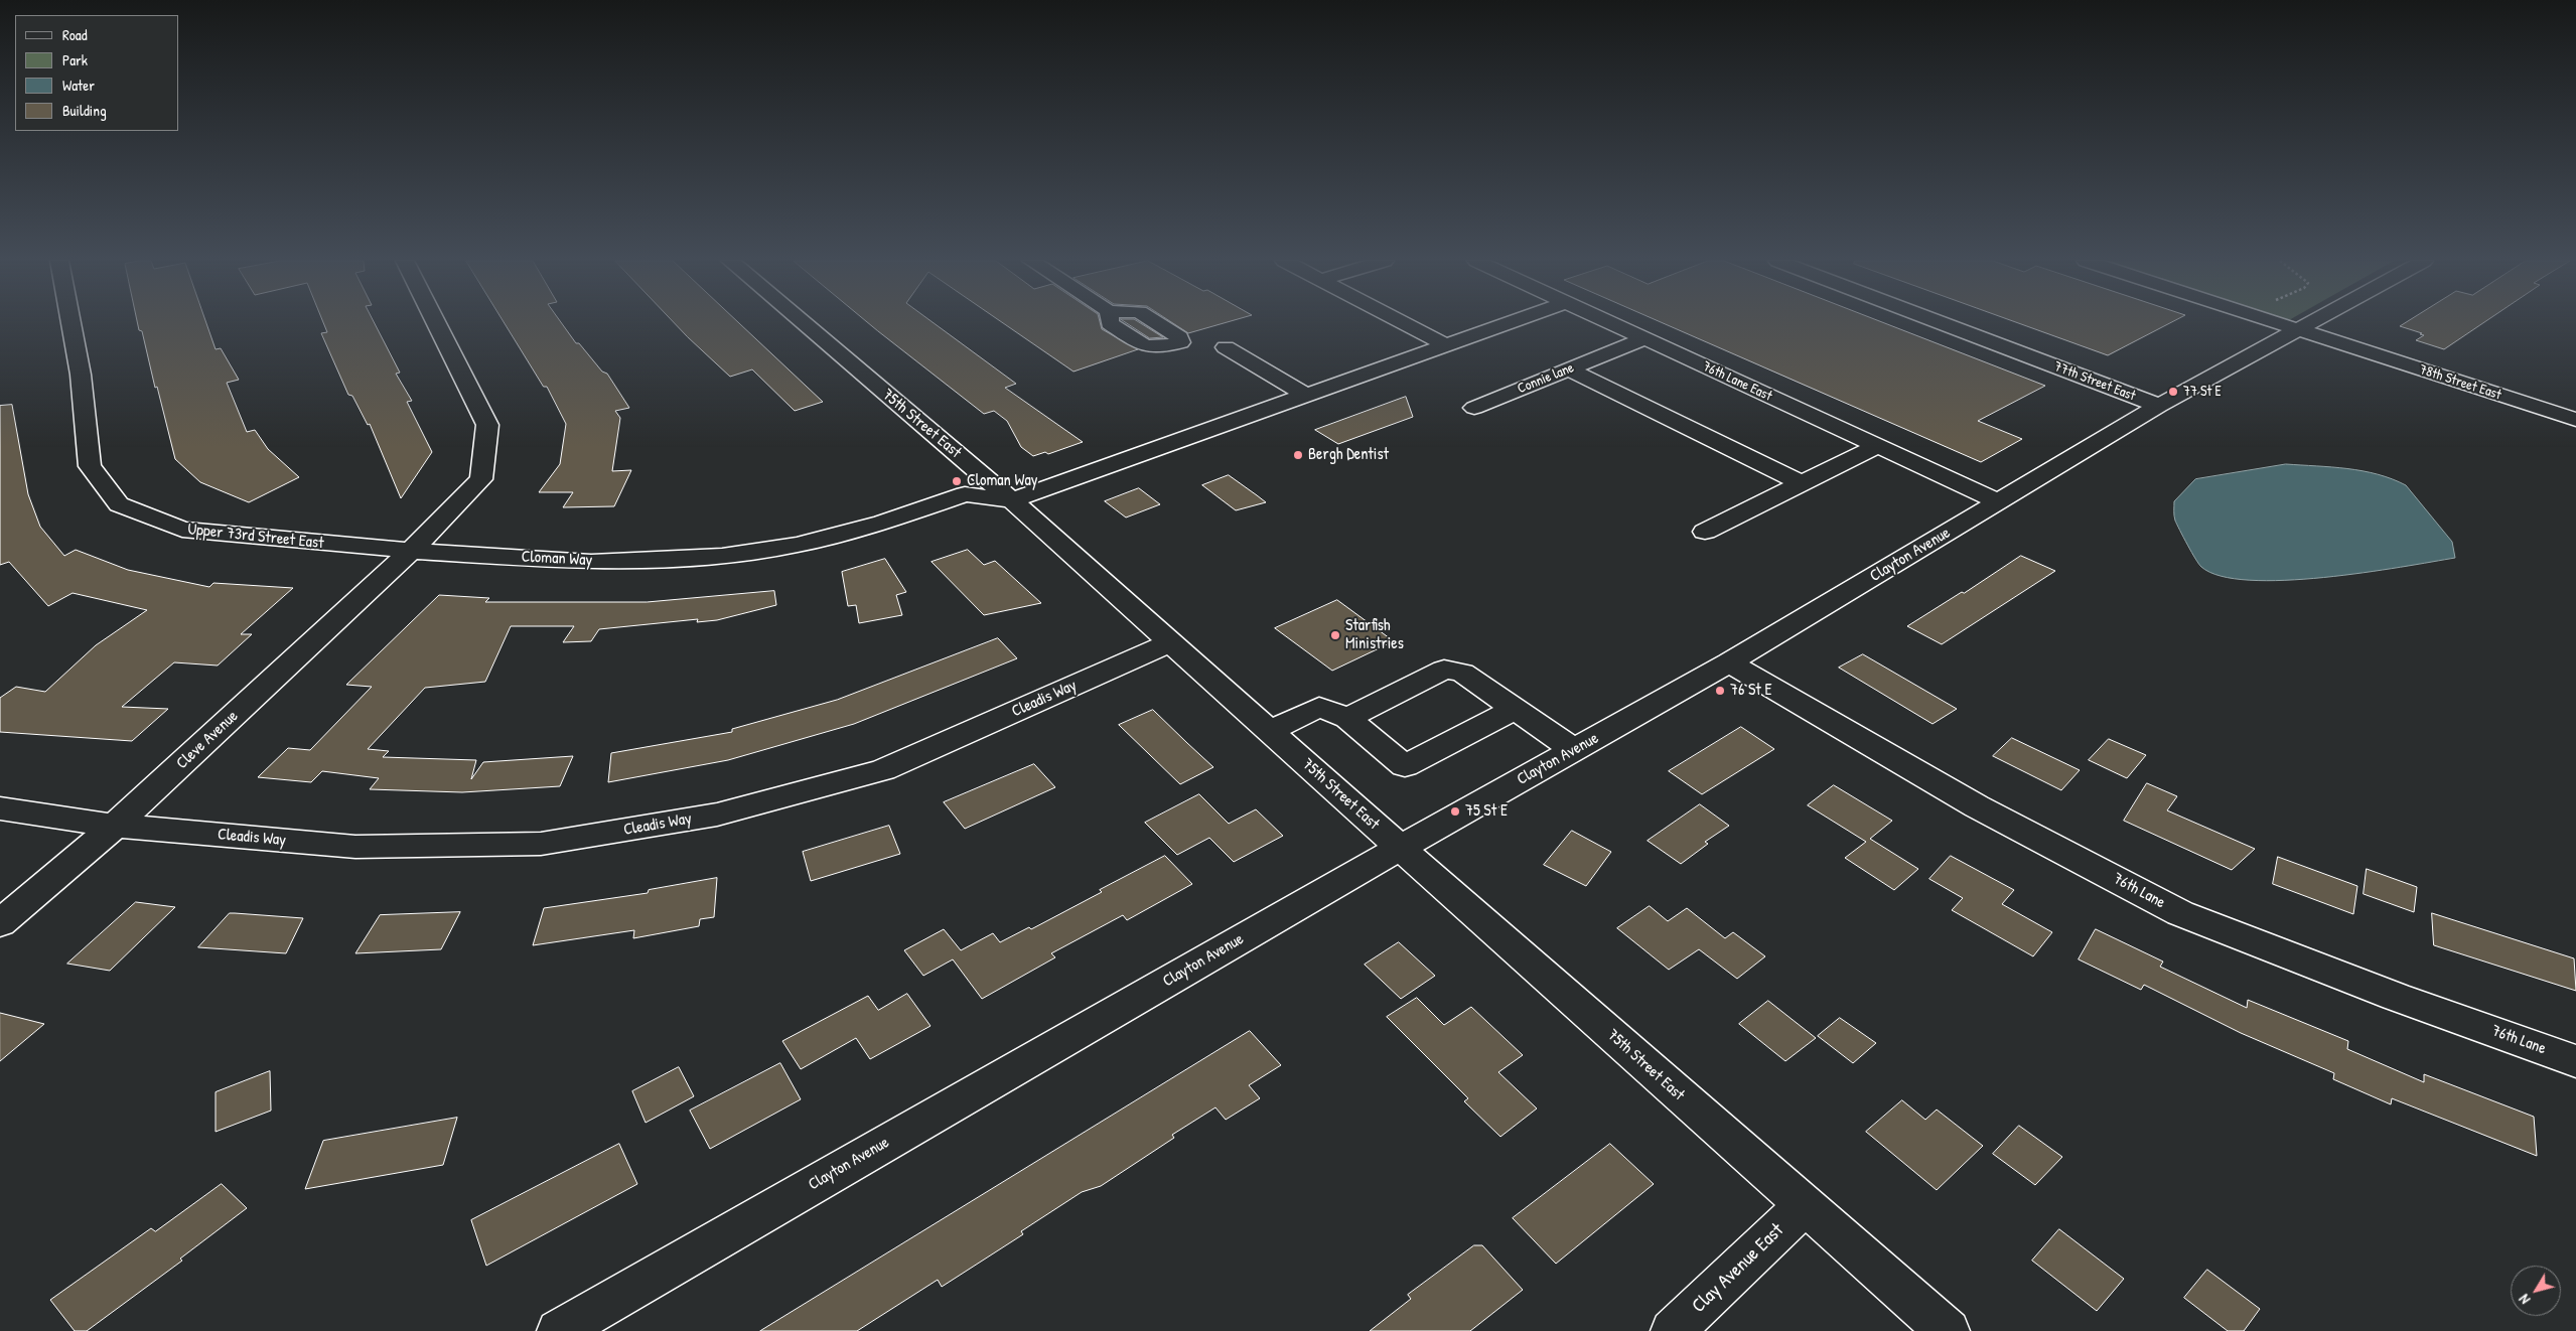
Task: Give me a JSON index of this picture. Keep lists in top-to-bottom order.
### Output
{
  "streets": {
    "street": [
      "Connie lane",
      "76th Lane East",
      "77th Street East",
      "78th Street East",
      "75th Street East",
      "Upper 73rd Street East",
      "Clayton Avenue",
      "Cloman Way",
      "Cleadis Way",
      "Cleve Avenue",
      "76th Lane",
      "Clay Avenue East"
    ]
  },
  "crossings": [
    ["Connie lane", "76th Lane East"],
    ["76th Lane East", "Clayton Avenue"],
    ["77th Street East", "Clayton Avenue"],
    ["78th Street East", "Clayton Avenue"],
    ["75th Street East", "Clayton Avenue"],
    ["75th Street East", "Cloman Way"],
    ["75th Street East", "Cleadis Way"],
    ["75th Street East", "Clay Avenue East"],
    ["Upper 73rd Street East", "Cloman Way"],
    ["Upper 73rd Street East", "Cleve Avenue"],
    ["Clayton Avenue", "76th Lane"],
    ["Cloman Way", "Cleve Avenue"],
    ["Cleadis Way", "Cleve Avenue"]
  ],
  "places": [
    "77 St E",
    "Bergh Dentist",
    "Cloman Way",
    "Starfish Ministries",
    "76 St E",
    "75 St E"
  ],
  "legend": [
    "Road",
    "Park",
    "Water",
    "Building"
  ],
  "north": "bottom left"
}
